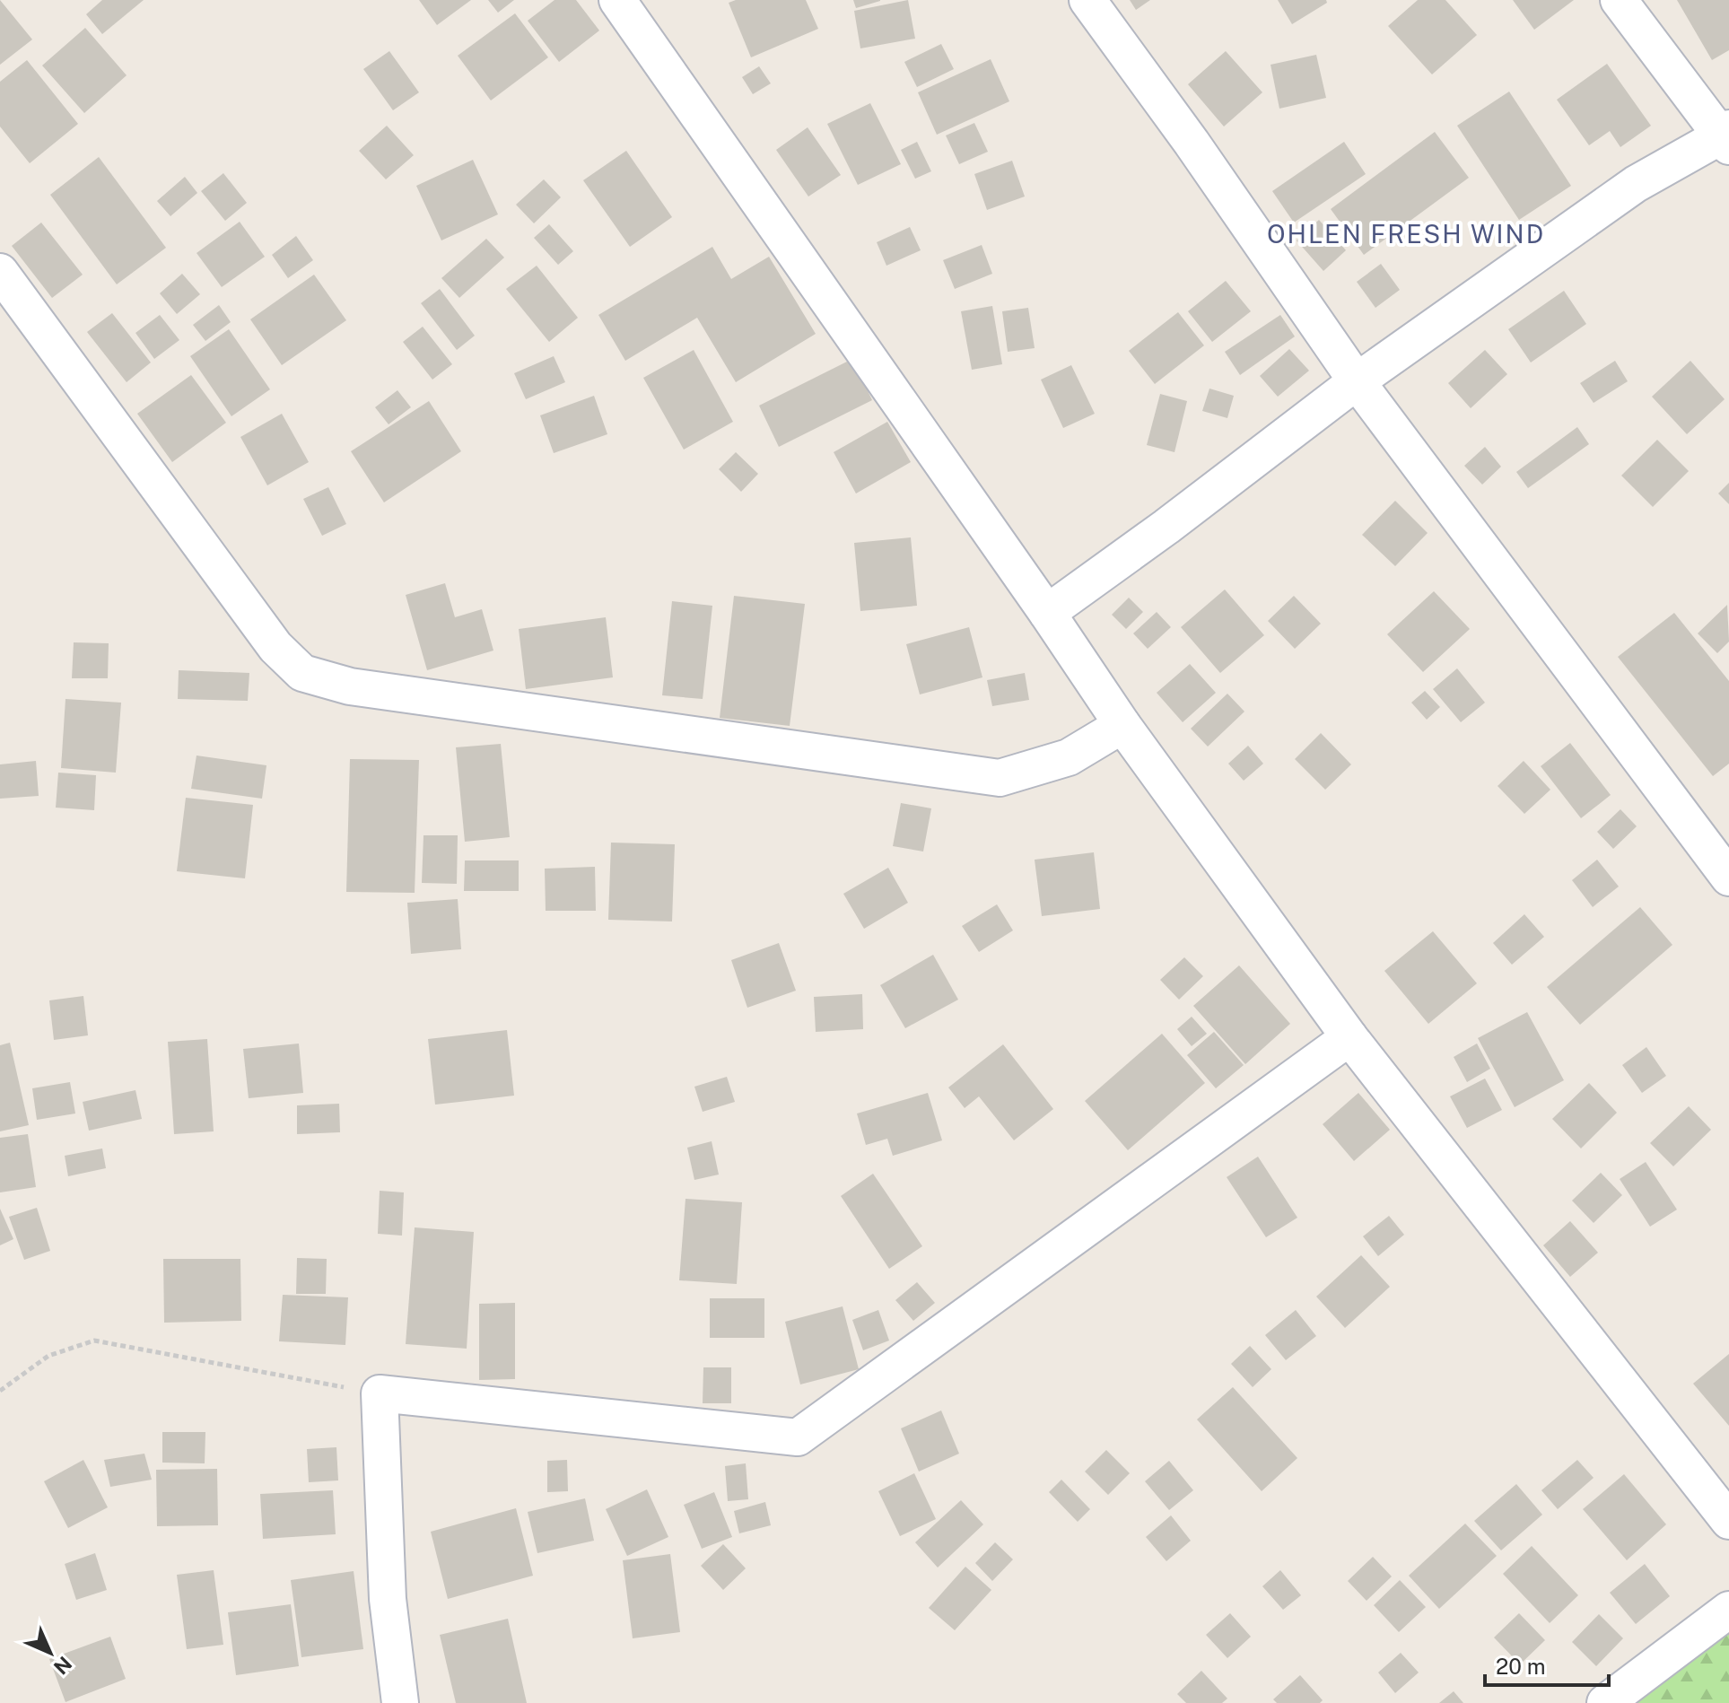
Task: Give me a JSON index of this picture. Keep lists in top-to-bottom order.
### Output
{
  "districts": ["OHLEN FRESH WIND"],
  "scale_bar": "20 m",
  "north": "bottom right"
}
